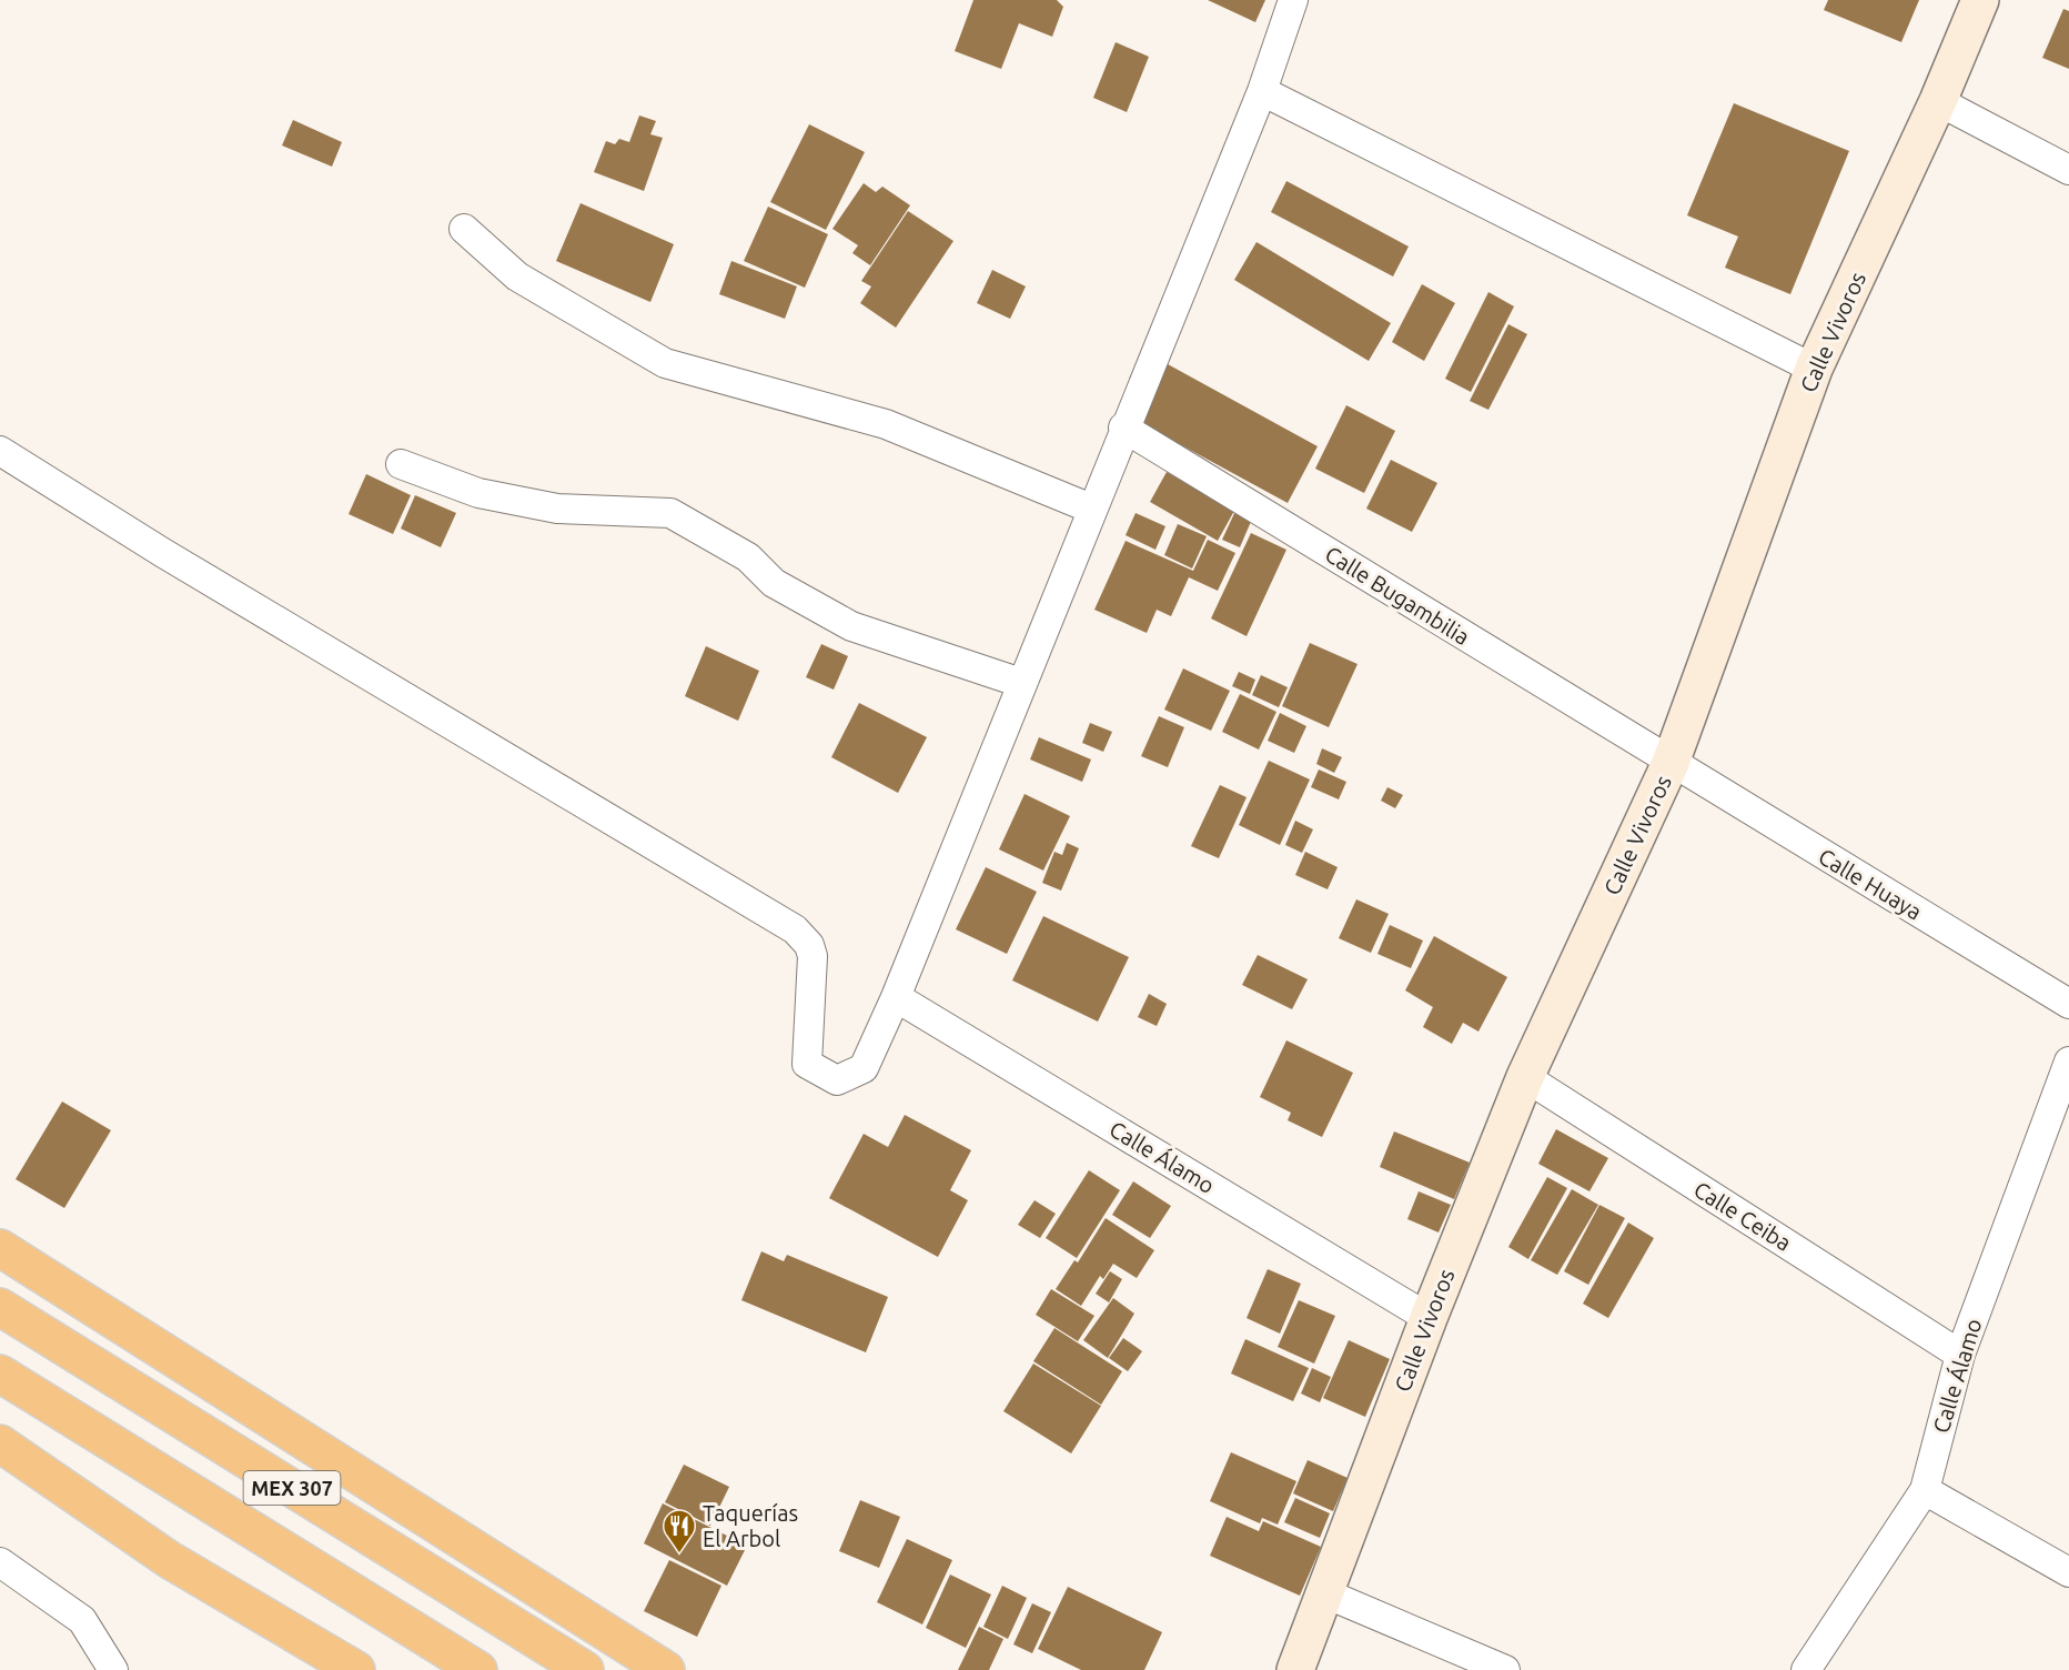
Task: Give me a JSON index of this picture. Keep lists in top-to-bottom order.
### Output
{
  "streets": {
    "highway": ["MEX 307"],
    "street": [
      "Calle Vivoros",
      "Calle Bugambilia",
      "Calle Huaya",
      "Calle Álamo",
      "Calle Ceiba"
    ]
  },
  "crossings": [
    ["Calle Vivoros", "Calle Bugambilia"],
    ["Calle Vivoros", "Calle Huaya"],
    ["Calle Vivoros", "Calle Álamo"],
    ["Calle Vivoros", "Calle Ceiba"],
    ["Calle Bugambilia", "Calle Huaya"],
    ["Calle Álamo", "Calle Ceiba"]
  ],
  "places": {
    "restaurant": ["Taquerías El Arbol"]
  }
}
